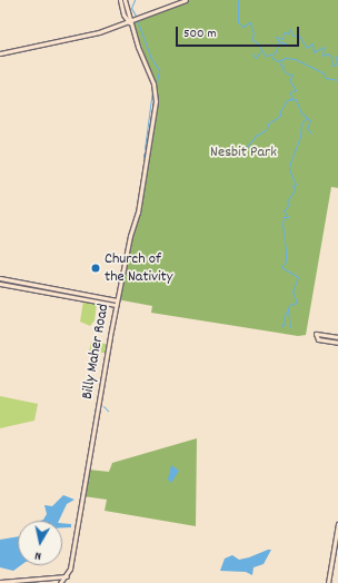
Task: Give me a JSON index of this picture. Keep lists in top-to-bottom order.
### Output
{
  "streets": {
    "main road": ["Billy Maher Road"]
  },
  "parks": ["Nesbit Park"],
  "places": ["Church of the Nativity"],
  "scale_bar": "500 m",
  "north": "bottom"
}
